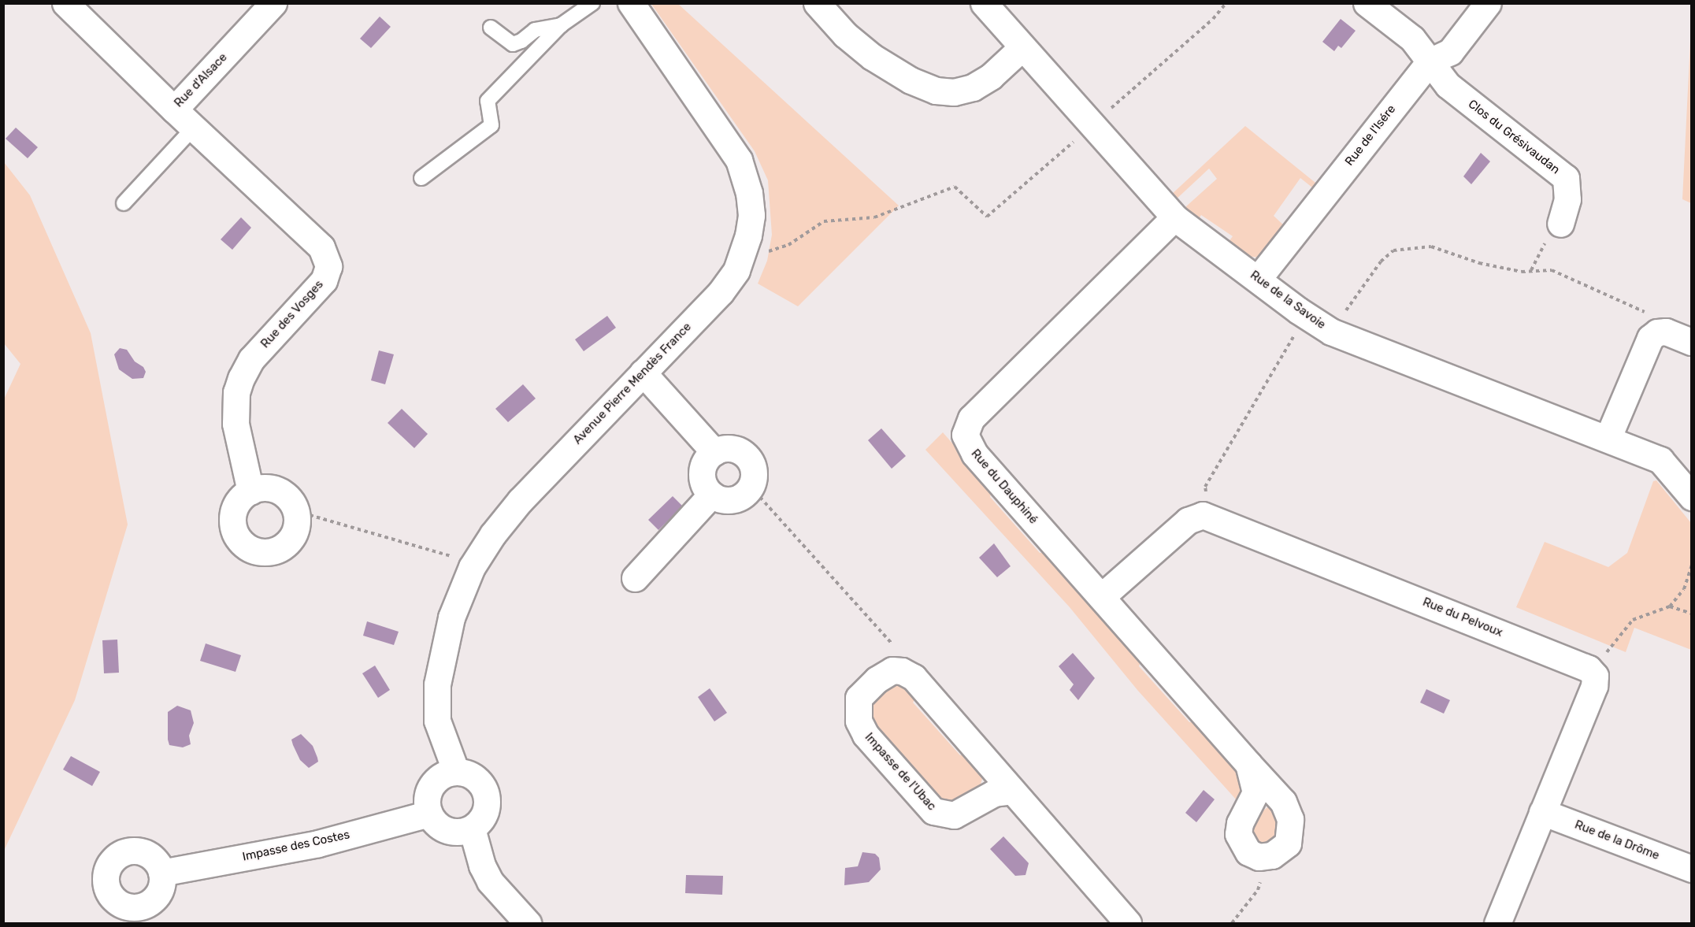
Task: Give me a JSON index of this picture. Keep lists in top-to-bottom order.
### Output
{
  "streets": {
    "street": [
      "Rue d'Alsace",
      "Rue de l'Isére",
      "Clos du Grésivaudan",
      "Rue de la Savoie",
      "Rue des Vosges",
      "Avenue Pierre Mendès France",
      "Rue du Dauphiné",
      "Rue du Pelvoux",
      "Impasse de l'Ubac",
      "Rue de la Drôme",
      "Impasse des Costes"
    ]
  },
  "crossings": [
    ["Rue d'Alsace", "Rue des Vosges"],
    ["Rue de l'Isére", "Clos du Grésivaudan"],
    ["Rue de l'Isére", "Rue de la Savoie"],
    ["Rue de la Savoie", "Rue du Dauphiné"],
    ["Avenue Pierre Mendès France", "Impasse des Costes"]
  ]
}
